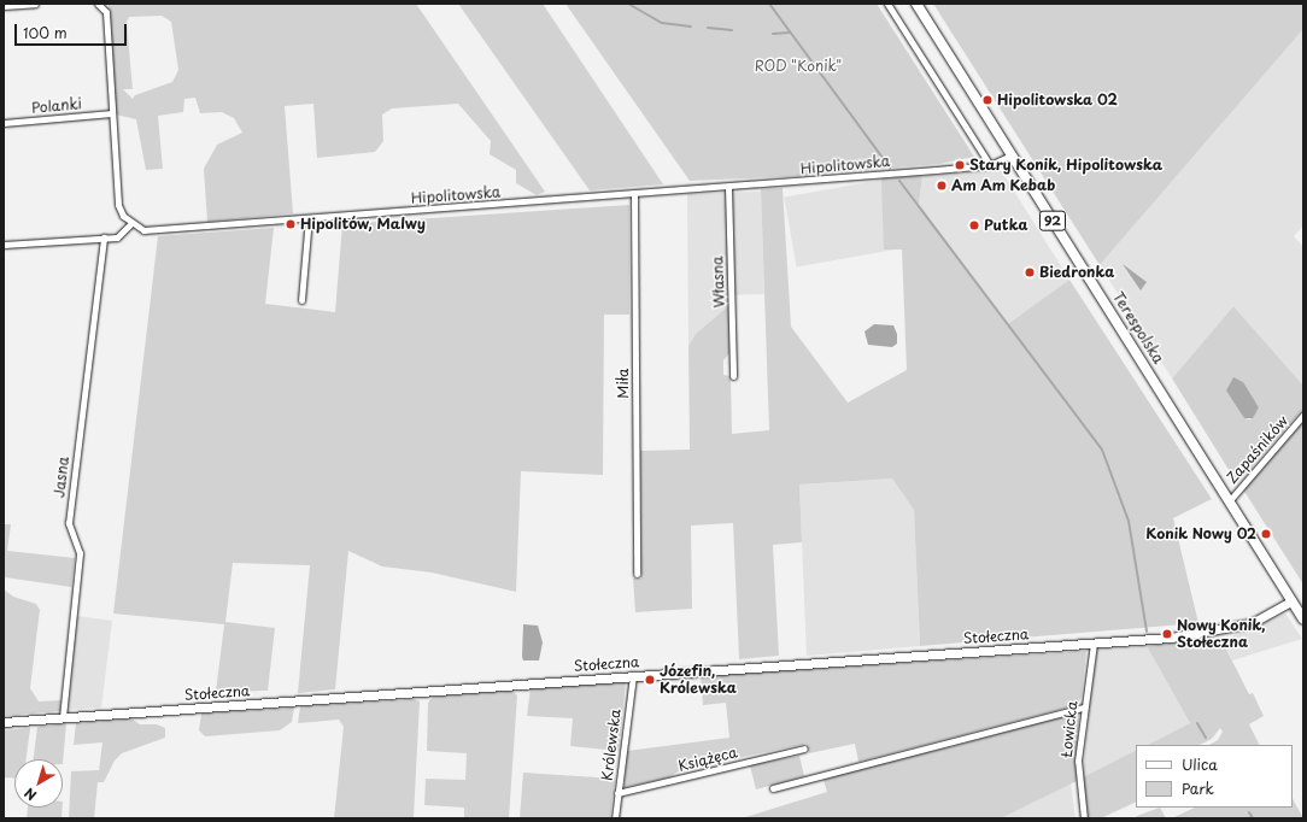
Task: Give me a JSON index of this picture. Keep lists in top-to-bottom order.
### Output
{
  "streets": {
    "main road": ["92", "Terespolska"],
    "street": [
      "Polanki",
      "Hipolitowska",
      "Własna",
      "Miła",
      "Zapaśników",
      "Jasna",
      "Stołeczna",
      "Łowicka",
      "Królewska",
      "Książęca"
    ]
  },
  "crossings": [
    ["Hipolitowska", "Własna"],
    ["Hipolitowska", "Terespolska"],
    ["Hipolitowska", "Miła"],
    ["Terespolska", "Zapaśników"],
    ["Terespolska", "Stołeczna"],
    ["Jasna", "Stołeczna"],
    ["Stołeczna", "Łowicka"],
    ["Stołeczna", "Królewska"],
    ["Królewska", "Książęca"]
  ],
  "parks": ["ROD \"Konik\""],
  "places": [
    "Hipolitowska 02",
    "Stary Konik, Hipolitowska",
    "Am Am Kebab",
    "Hipolitów, Malwy",
    "Putka",
    "Biedronka",
    "Konik Nowy 02",
    "Nowy Konik, Stołeczna",
    "Józefin, Królewska"
  ],
  "legend": ["Ulica", "Park"],
  "scale_bar": "100 m",
  "north": "bottom left"
}
